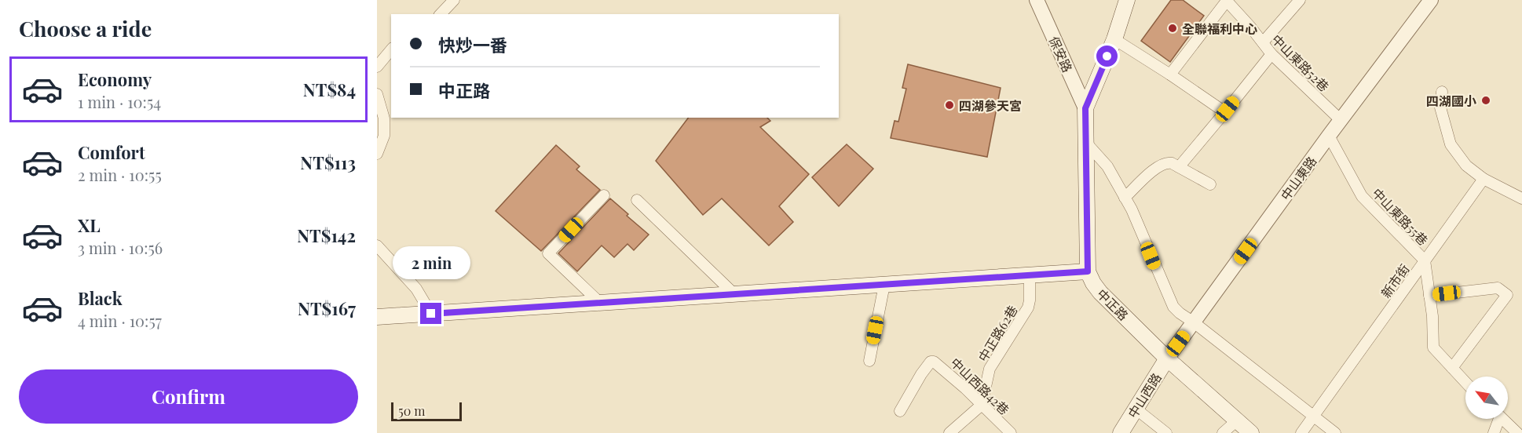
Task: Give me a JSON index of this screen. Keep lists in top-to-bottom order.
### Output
{
  "streets": {
    "main road": ["中正路", "中山西路"],
    "street": [
      "保安路",
      "中山東路52巷",
      "中山東路",
      "中山東路55巷",
      "新市街",
      "中正路62巷",
      "中山西路42巷"
    ]
  },
  "crossings": [
    ["中山東路52巷", "中山東路"],
    ["中山東路", "中山東路55巷"],
    ["中山東路", "中正路"],
    ["中山東路", "中山西路"],
    ["中山東路55巷", "新市街"],
    ["中正路", "中山西路"],
    ["中正路62巷", "中山西路42巷"]
  ],
  "places": ["全聯福利中心", "四湖國小", "四湖參天宮"],
  "scale_bar": "50 m",
  "north": "top left",
  "page": {
    "heading": "Choose a ride",
    "banner": ["快炒一番", "中正路"],
    "list": [
      {
        "name": "Economy",
        "note": "1 min · 10:54",
        "value": "NT$84"
      },
      {
        "name": "Comfort",
        "note": "2 min · 10:55",
        "value": "NT$113"
      },
      {
        "name": "XL",
        "note": "3 min · 10:56",
        "value": "NT$142"
      },
      {
        "name": "Black",
        "note": "4 min · 10:57",
        "value": "NT$167"
      }
    ],
    "bubble": "2 min",
    "buttons": "Confirm",
    "scale": "50 m"
  }
}
